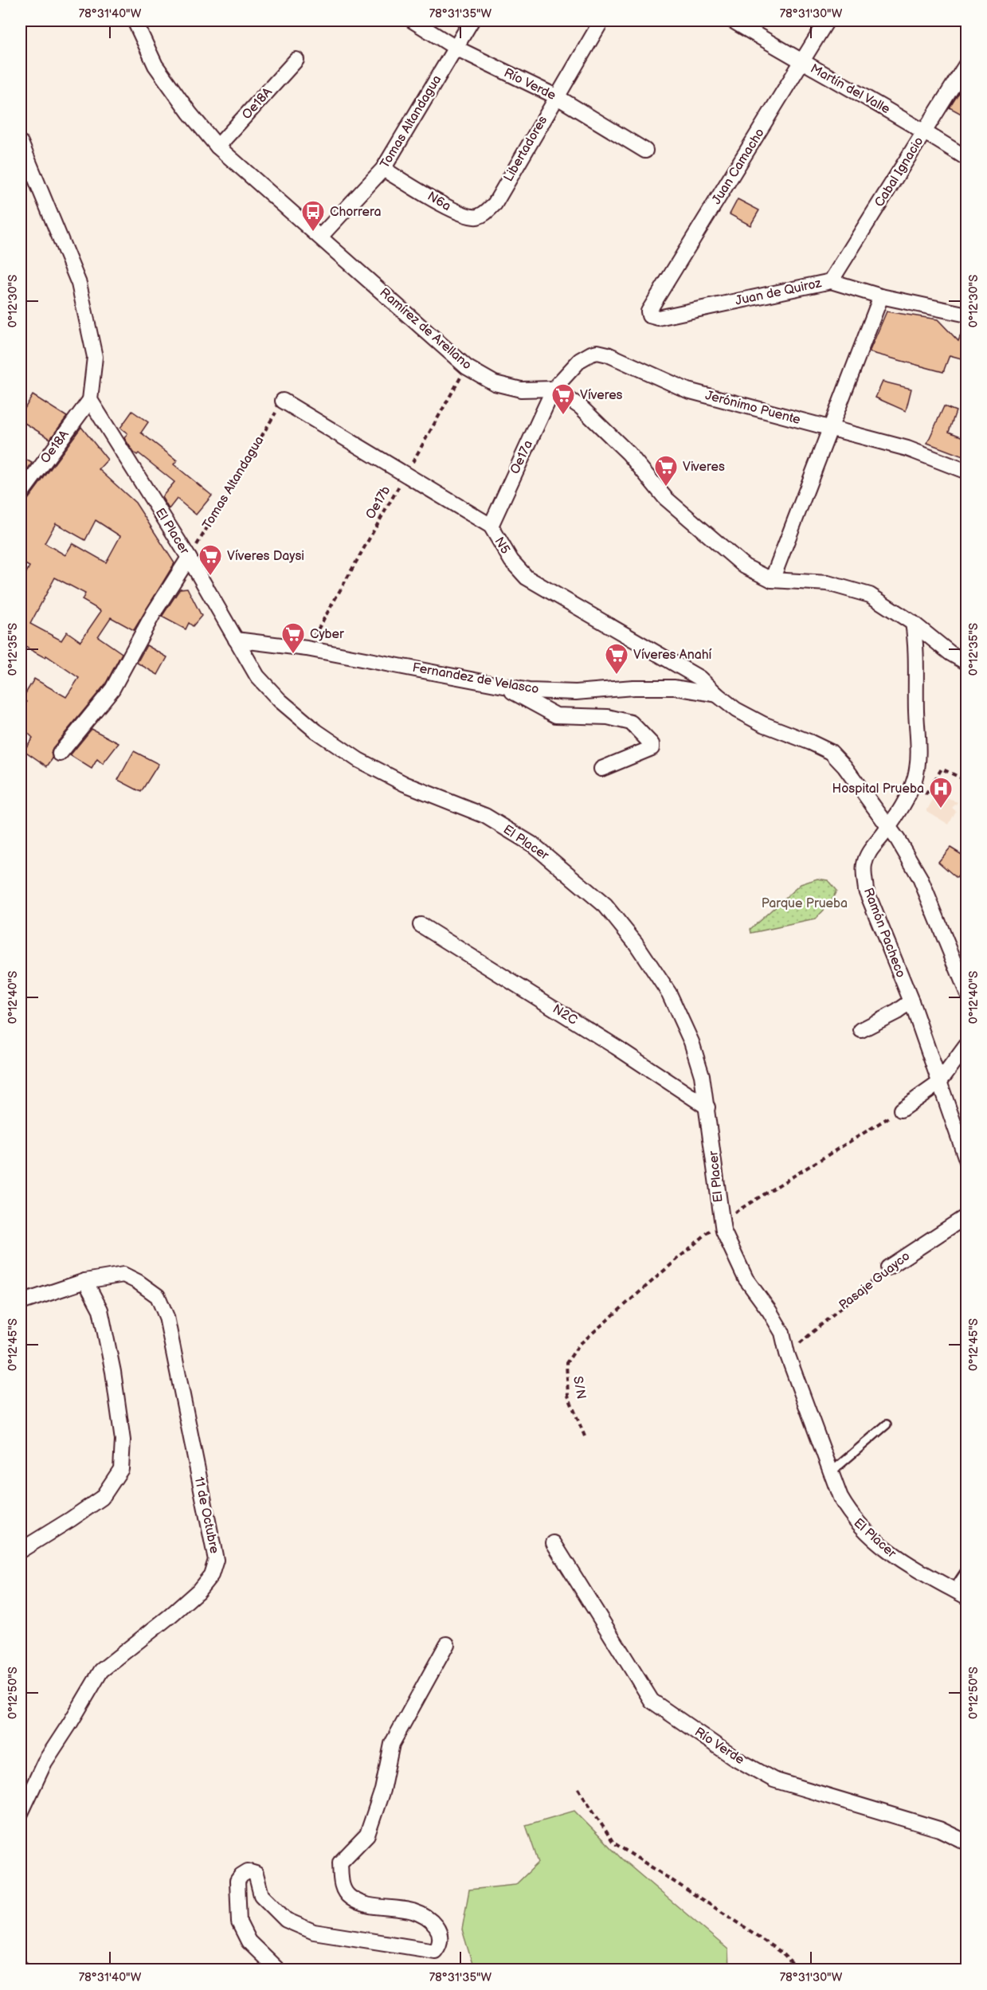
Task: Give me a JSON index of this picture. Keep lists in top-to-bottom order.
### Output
{
  "streets": {
    "street": [
      "Río Verde",
      "Martín del Valle",
      "Oe18A",
      "Tomas Altandagua",
      "Libertadores",
      "Juan Camacho",
      "Cabal Ignacio",
      "N6a",
      "Juan de Quiroz",
      "Ramírez de Arellano",
      "Jerónimo Puente",
      "Oe17a",
      "El Placer",
      "N5",
      "Fernandez de Velasco",
      "Ramón Pacheco",
      "N2C",
      "Pasaje Guayco",
      "11 de Octubre"
    ],
    "path": ["Oe17b", "S/N"]
  },
  "crossings": [
    ["Río Verde", "Tomas Altandagua"],
    ["Río Verde", "Libertadores"],
    ["Martín del Valle", "Juan Camacho"],
    ["Martín del Valle", "Cabal Ignacio"],
    ["Oe18A", "Ramírez de Arellano"],
    ["Oe18A", "El Placer"],
    ["Tomas Altandagua", "N6a"],
    ["Tomas Altandagua", "Ramírez de Arellano"],
    ["Tomas Altandagua", "El Placer"],
    ["Tomas Altandagua", "N5"],
    ["Libertadores", "N6a"],
    ["Juan Camacho", "Juan de Quiroz"],
    ["Cabal Ignacio", "Juan de Quiroz"],
    ["Ramírez de Arellano", "Jerónimo Puente"],
    ["Ramírez de Arellano", "Oe17a"],
    ["Ramírez de Arellano", "Oe17b"],
    ["Jerónimo Puente", "Oe17a"],
    ["Oe17a", "N5"],
    ["Oe17b", "N5"],
    ["Oe17b", "Fernandez de Velasco"],
    ["El Placer", "Fernandez de Velasco"],
    ["El Placer", "N2C"],
    ["El Placer", "Pasaje Guayco"],
    ["N5", "Fernandez de Velasco"],
    ["N5", "Ramón Pacheco"]
  ],
  "parks": ["Parque Prueba"],
  "places": {
    "bus stop": ["Chorrera"],
    "supermarket": [
      "Víveres",
      "Viveres",
      "Víveres Daysi",
      "Cyber",
      "Víveres Anahí"
    ],
    "hospital": ["Hospital Prueba"]
  },
  "coordinates": [
    "78°31'40\"W",
    "78°31'35\"W",
    "78°31'30\"W",
    "0°12'30\"S",
    "0°12'35\"S",
    "0°12'40\"S",
    "0°12'45\"S",
    "0°12'50\"S"
  ]
}
